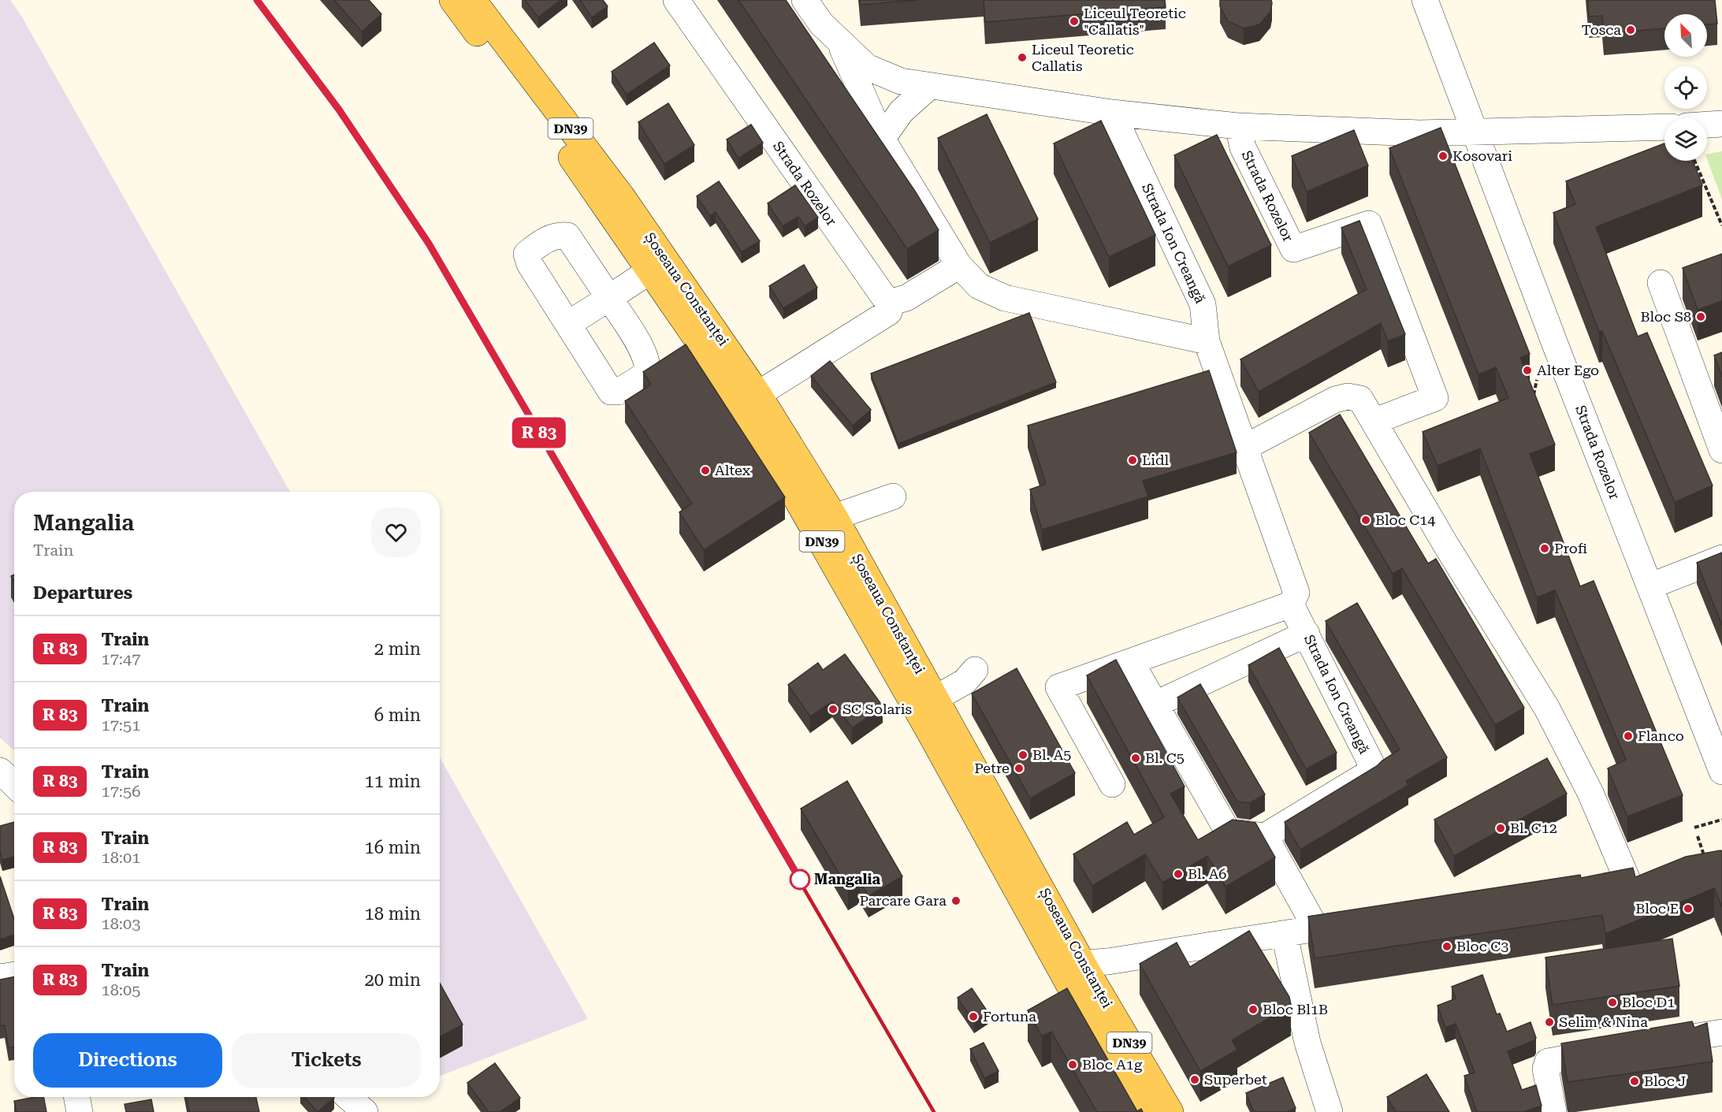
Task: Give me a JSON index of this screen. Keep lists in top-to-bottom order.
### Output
{
  "streets": {
    "main road": ["DN39", "Șoseaua Constanței"],
    "street": ["Strada Rozelor", "Strada Ion Creangă"]
  },
  "places": [
    "Liceul Teoretic \"Callatis\"",
    "Tosca",
    "Liceul Teoretic Callatis",
    "Kosovari",
    "Bloc S8",
    "Alter Ego",
    "Lidl",
    "Altex",
    "Bloc C14",
    "Profi",
    "SC Solaris",
    "Flanco",
    "Bl. A5",
    "Bl. C5",
    "Petre",
    "Bl. C12",
    "Bl. A6",
    "Mangalia",
    "Parcare Gara",
    "Bloc E",
    "Bloc C3",
    "Bloc D1",
    "Bloc Bl1B",
    "Fortuna",
    "Selim & Nina",
    "Bloc A1g",
    "Superbet",
    "Bloc J"
  ],
  "north": "top left",
  "page": {
    "on_map": "R 83",
    "heading": [
      ["Mangalia", "Train"],
      "Departures"
    ],
    "list": [
      {
        "mark": "R 83",
        "name": "Train",
        "note": "17:47",
        "value": "2 min"
      },
      {
        "mark": "R 83",
        "name": "Train",
        "note": "17:51",
        "value": "6 min"
      },
      {
        "mark": "R 83",
        "name": "Train",
        "note": "17:56",
        "value": "11 min"
      },
      {
        "mark": "R 83",
        "name": "Train",
        "note": "18:01",
        "value": "16 min"
      },
      {
        "mark": "R 83",
        "name": "Train",
        "note": "18:03",
        "value": "18 min"
      },
      {
        "mark": "R 83",
        "name": "Train",
        "note": "18:05",
        "value": "20 min"
      }
    ],
    "buttons": ["Directions", "Tickets"]
  }
}
